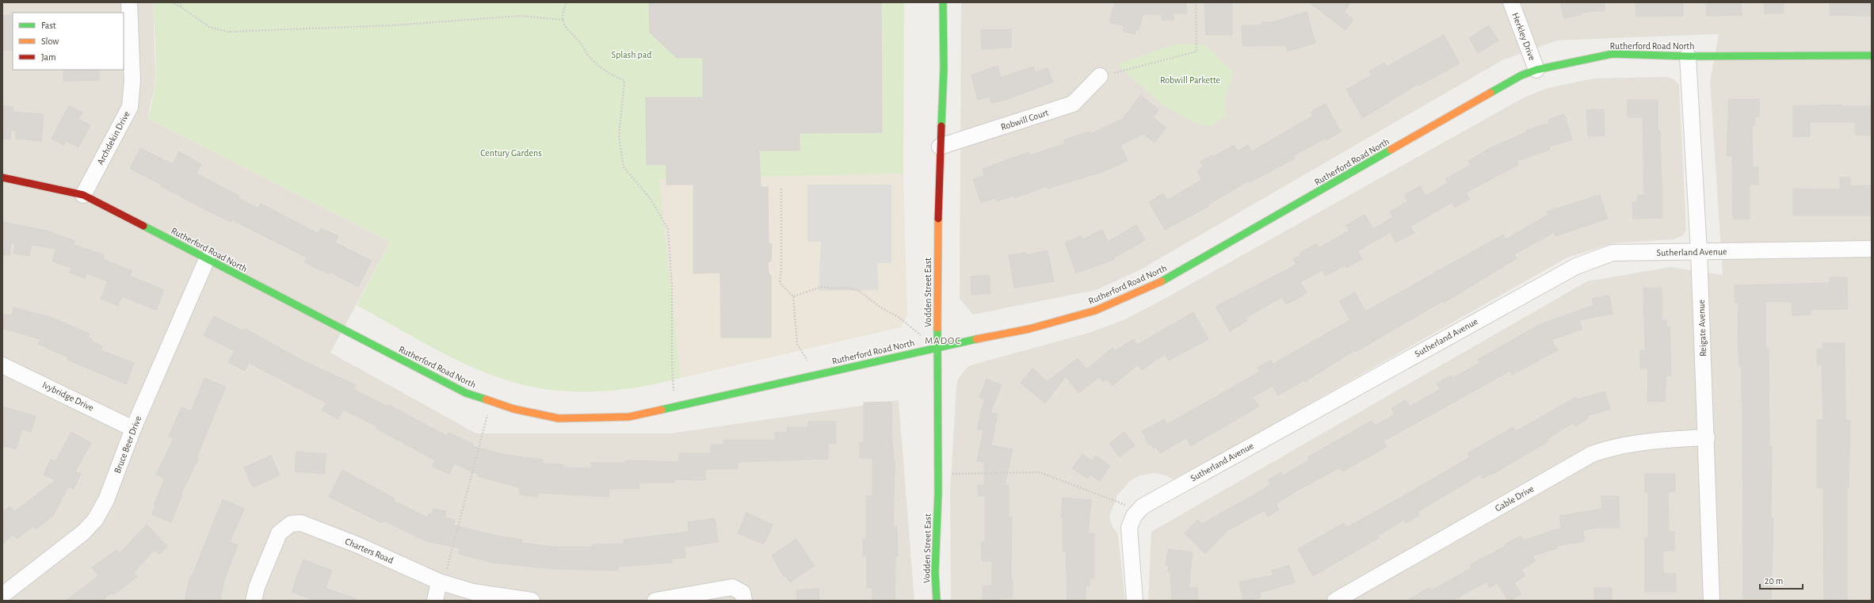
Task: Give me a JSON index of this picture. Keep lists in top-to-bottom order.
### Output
{
  "streets": {
    "street": [
      "Herkley Drive",
      "Rutherford Road North",
      "Robwill Court",
      "Archdekin Drive",
      "Sutherland Avenue",
      "Vodden Street East",
      "Reigate Avenue",
      "Ivybridge Drive",
      "Bruce Beer Drive",
      "Gable Drive",
      "Charters Road"
    ]
  },
  "crossings": [
    ["Herkley Drive", "Rutherford Road North"],
    ["Rutherford Road North", "Archdekin Drive"],
    ["Rutherford Road North", "Vodden Street East"],
    ["Rutherford Road North", "Reigate Avenue"],
    ["Rutherford Road North", "Bruce Beer Drive"],
    ["Robwill Court", "Vodden Street East"],
    ["Sutherland Avenue", "Reigate Avenue"],
    ["Reigate Avenue", "Gable Drive"],
    ["Ivybridge Drive", "Bruce Beer Drive"]
  ],
  "districts": ["MADOC"],
  "parks": ["Splash pad", "Robwill Parkette", "Century Gardens"],
  "legend": ["Fast", "Slow", "Jam"],
  "scale_bar": "20 m"
}
